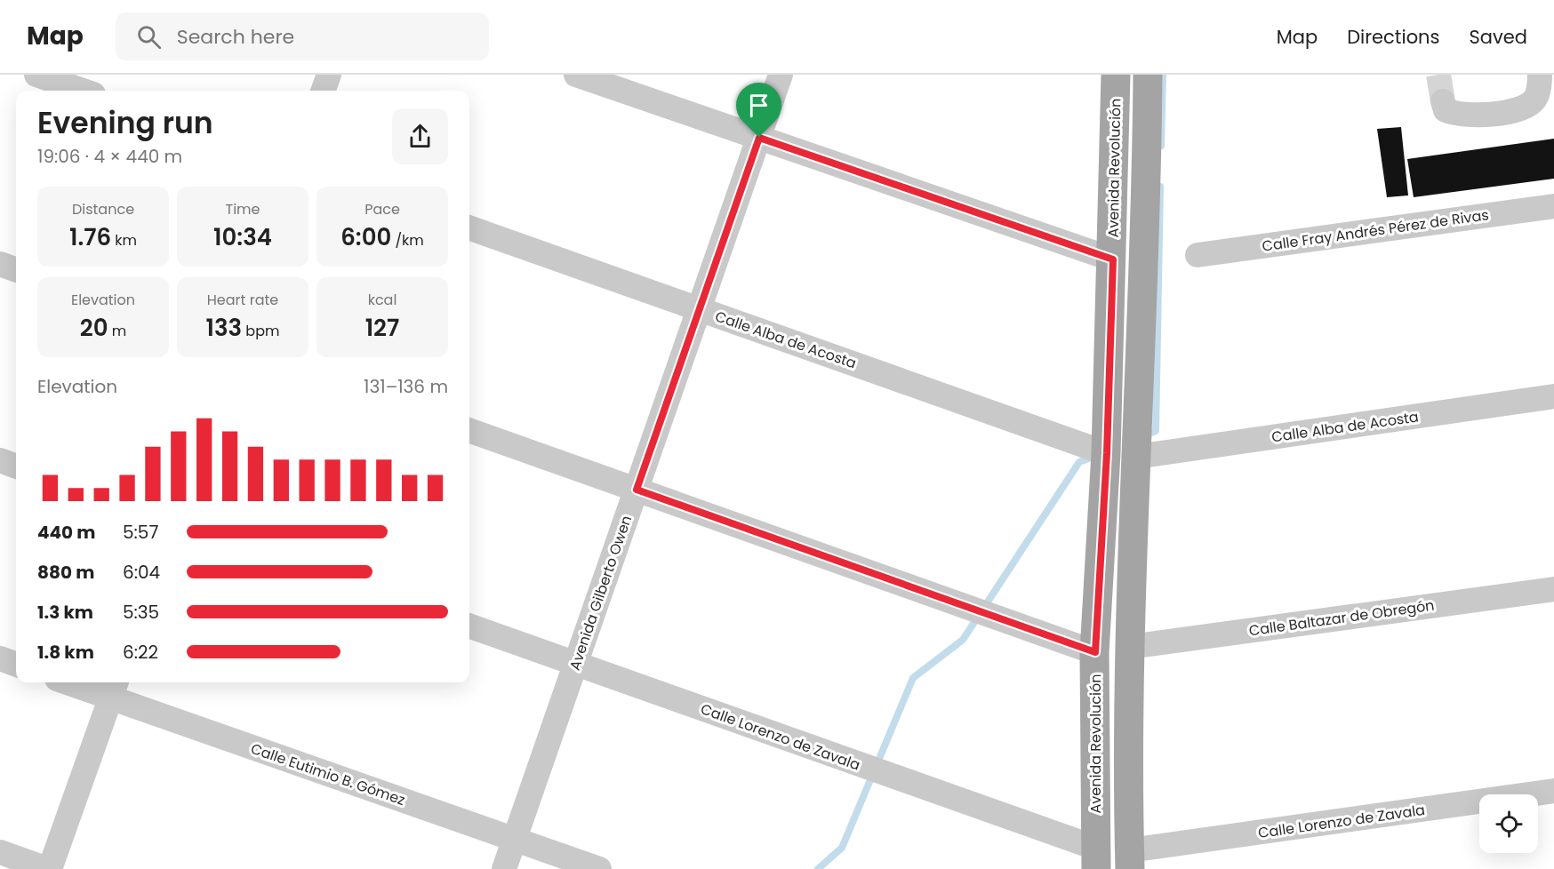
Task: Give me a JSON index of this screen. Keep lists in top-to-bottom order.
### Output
{
  "streets": {
    "main road": ["Avenida Revolución"],
    "street": [
      "Calle Fray Andrés Pérez de Rivas",
      "Calle Alba de Acosta",
      "Avenida Gilberto Owen",
      "Calle Baltazar de Obregón",
      "Calle Lorenzo de Zavala",
      "Calle Eutimio B. Gómez"
    ]
  },
  "crossings": [
    ["Avenida Revolución", "Calle Alba de Acosta"],
    ["Avenida Revolución", "Calle Lorenzo de Zavala"],
    ["Calle Alba de Acosta", "Avenida Gilberto Owen"],
    ["Avenida Gilberto Owen", "Calle Lorenzo de Zavala"],
    ["Avenida Gilberto Owen", "Calle Eutimio B. Gómez"]
  ],
  "page": {
    "header": "Map",
    "search": "Search here",
    "nav": ["Map", "Directions", "Saved"],
    "heading": ["Evening run", "19:06 · 4 × 440 m"],
    "stats": [
      ["Distance", "1.76 km"],
      ["Time", "10:34"],
      ["Pace", "6:00 /km"],
      ["Elevation", "20 m"],
      ["Heart rate", "133 bpm"],
      ["kcal", "127"]
    ],
    "chart": ["Elevation", "131–136 m"],
    "list": [
      {
        "name": "440 m",
        "note": "5:57"
      },
      {
        "name": "880 m",
        "note": "6:04"
      },
      {
        "name": "1.3 km",
        "note": "5:35"
      },
      {
        "name": "1.8 km",
        "note": "6:22"
      }
    ]
  }
}
